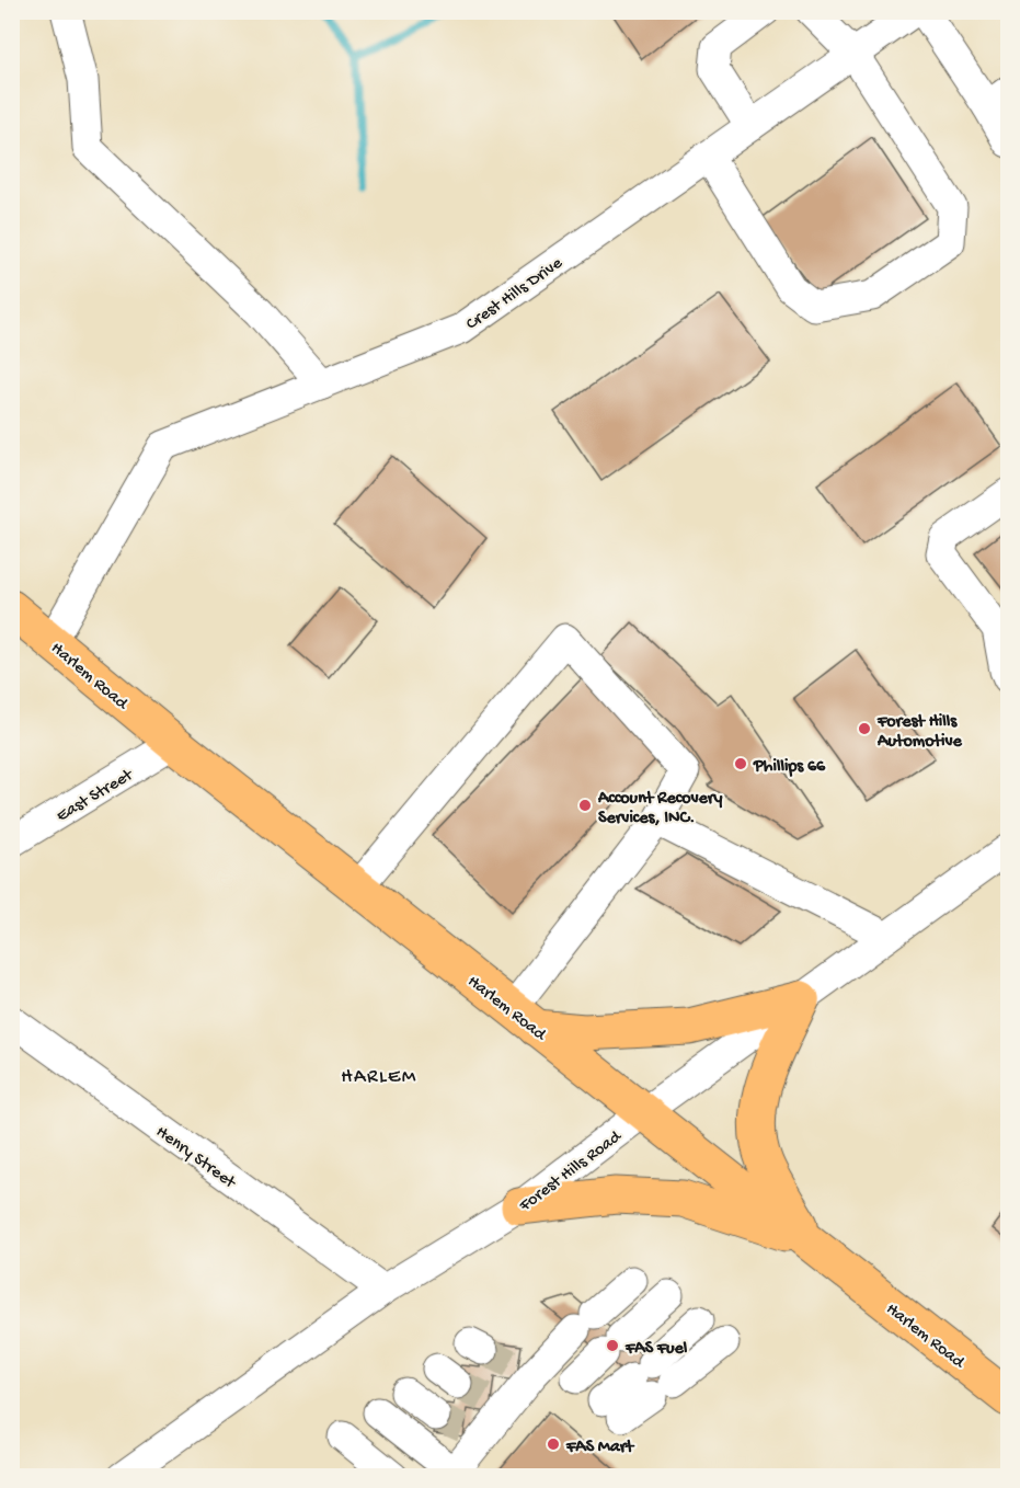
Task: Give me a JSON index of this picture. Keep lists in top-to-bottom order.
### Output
{
  "streets": {
    "main road": ["Harlem Road"],
    "street": [
      "Crest Hills Drive",
      "East Street",
      "Henry Street",
      "Forest Hills Road"
    ]
  },
  "crossings": [
    ["Crest Hills Drive", "Harlem Road"],
    ["Harlem Road", "East Street"],
    ["Harlem Road", "Forest Hills Road"],
    ["Henry Street", "Forest Hills Road"]
  ],
  "districts": ["HARLEM"],
  "places": [
    "Forest Hills Automotive",
    "Phillips 66",
    "Account Recovery Services, INC.",
    "FAS Fuel",
    "FAS Mart"
  ]
}
